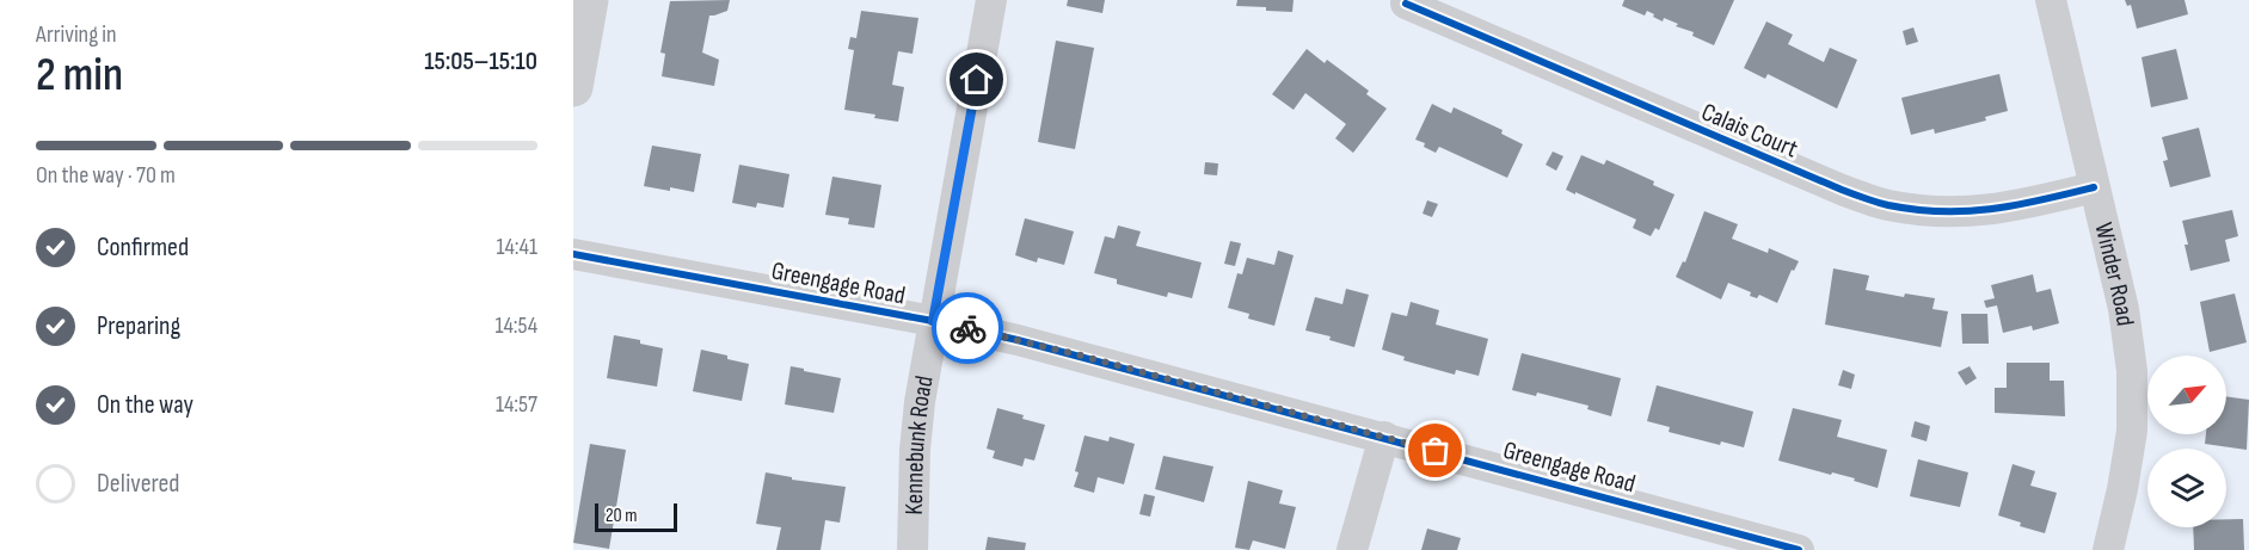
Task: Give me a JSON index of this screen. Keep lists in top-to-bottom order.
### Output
{
  "streets": {
    "street": [
      "Calais Court",
      "Winder Road",
      "Greengage Road",
      "Kennebunk Road"
    ]
  },
  "crossings": [
    ["Calais Court", "Winder Road"],
    ["Greengage Road", "Kennebunk Road"]
  ],
  "scale_bar": "20 m",
  "north": "top right",
  "page": {
    "heading": ["2 min", "Arriving in", "15:05–15:10"],
    "bar": "On the way · 70 m",
    "list": [
      ["Confirmed", "14:41"],
      ["Preparing", "14:54"],
      ["On the way", "14:57"],
      "Delivered"
    ],
    "scale": "20 m"
  }
}
